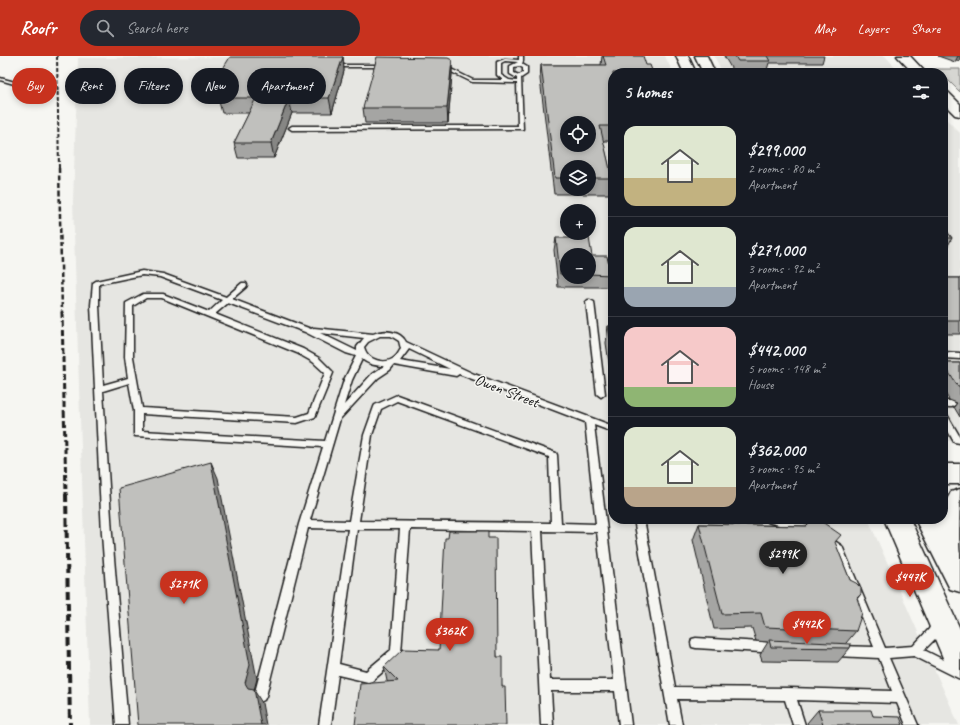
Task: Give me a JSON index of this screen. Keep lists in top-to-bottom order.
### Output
{
  "streets": {
    "lane": ["Owen Street"]
  },
  "page": {
    "header": "Roofr",
    "search": "Search here",
    "nav": ["Map", "Layers", "Share"],
    "chip": [
      "Buy",
      "Rent",
      "Filters",
      "New",
      "Apartment"
    ],
    "heading": "5 homes",
    "map_buttons": ["+", "−"],
    "list": [
      {
        "name": "$299,000",
        "note": "2 rooms · 80 m² · Apartment"
      },
      {
        "name": "$271,000",
        "note": "3 rooms · 92 m² · Apartment"
      },
      {
        "name": "$442,000",
        "note": "5 rooms · 148 m² · House"
      },
      {
        "name": "$362,000",
        "note": "3 rooms · 95 m² · Apartment"
      }
    ],
    "price": [
      "$299K",
      "$447K",
      "$271K",
      "$442K",
      "$362K"
    ]
  }
}
